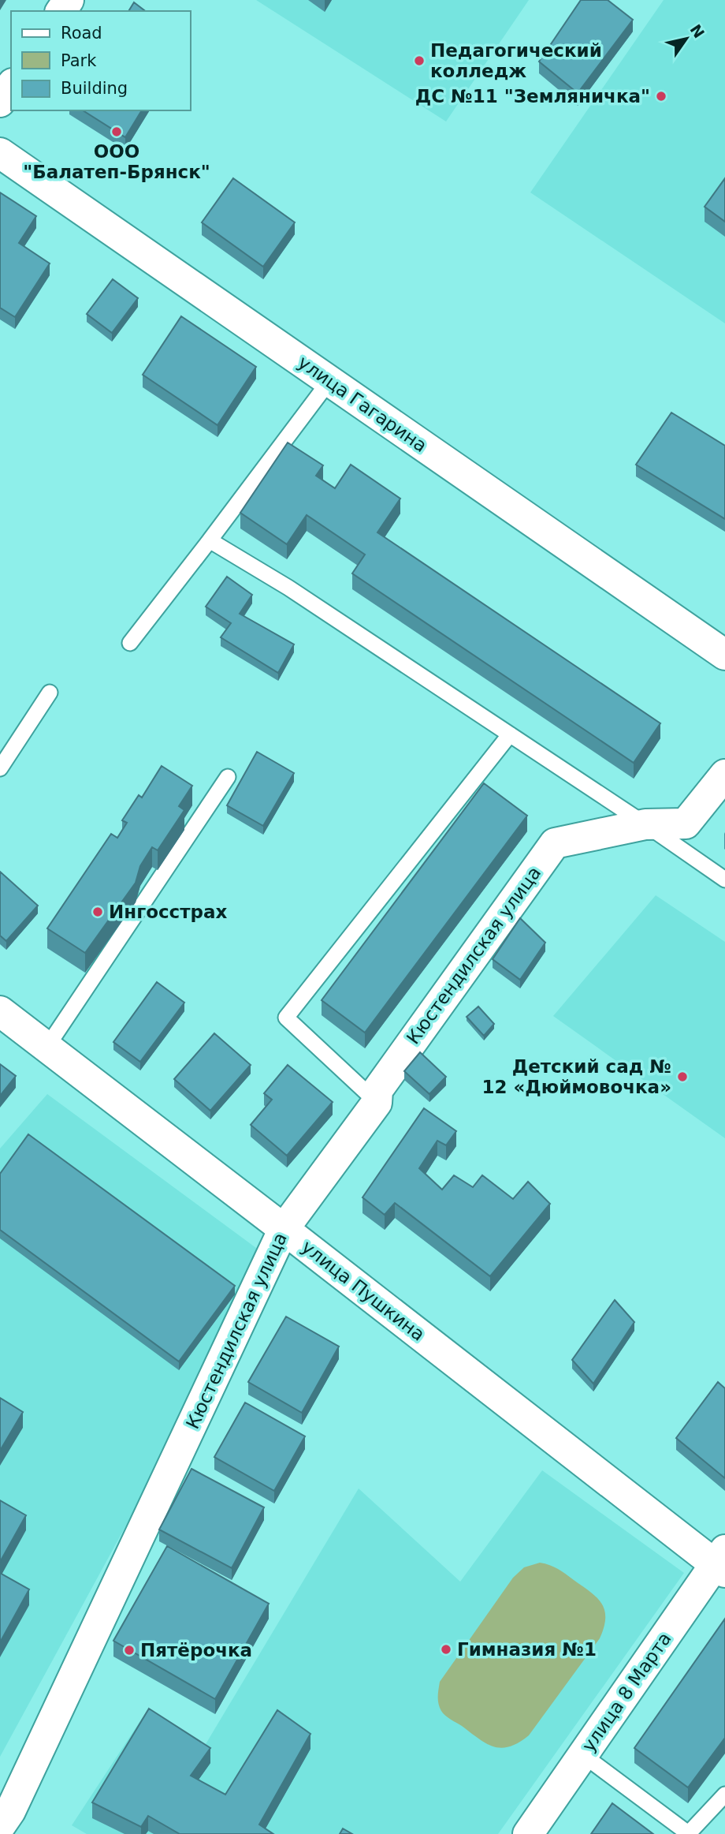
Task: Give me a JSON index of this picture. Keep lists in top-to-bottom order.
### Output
{
  "streets": {
    "street": [
      "улица Гагарина",
      "Кюстендилская улица",
      "улица Пушкина",
      "улица 8 Марта"
    ]
  },
  "crossings": [
    ["Кюстендилская улица", "улица Пушкина"],
    ["улица Пушкина", "улица 8 Марта"]
  ],
  "places": [
    "Педагогический колледж",
    "ДС №11 \"Земляничка\"",
    "ООО \"Балатеп-Брянск\"",
    "Ингосстрах",
    "Детский сад № 12 «Дюймовочка»",
    "Гимназия №1",
    "Пятёрочка"
  ],
  "legend": ["Road", "Park", "Building"],
  "north": "top right"
}
